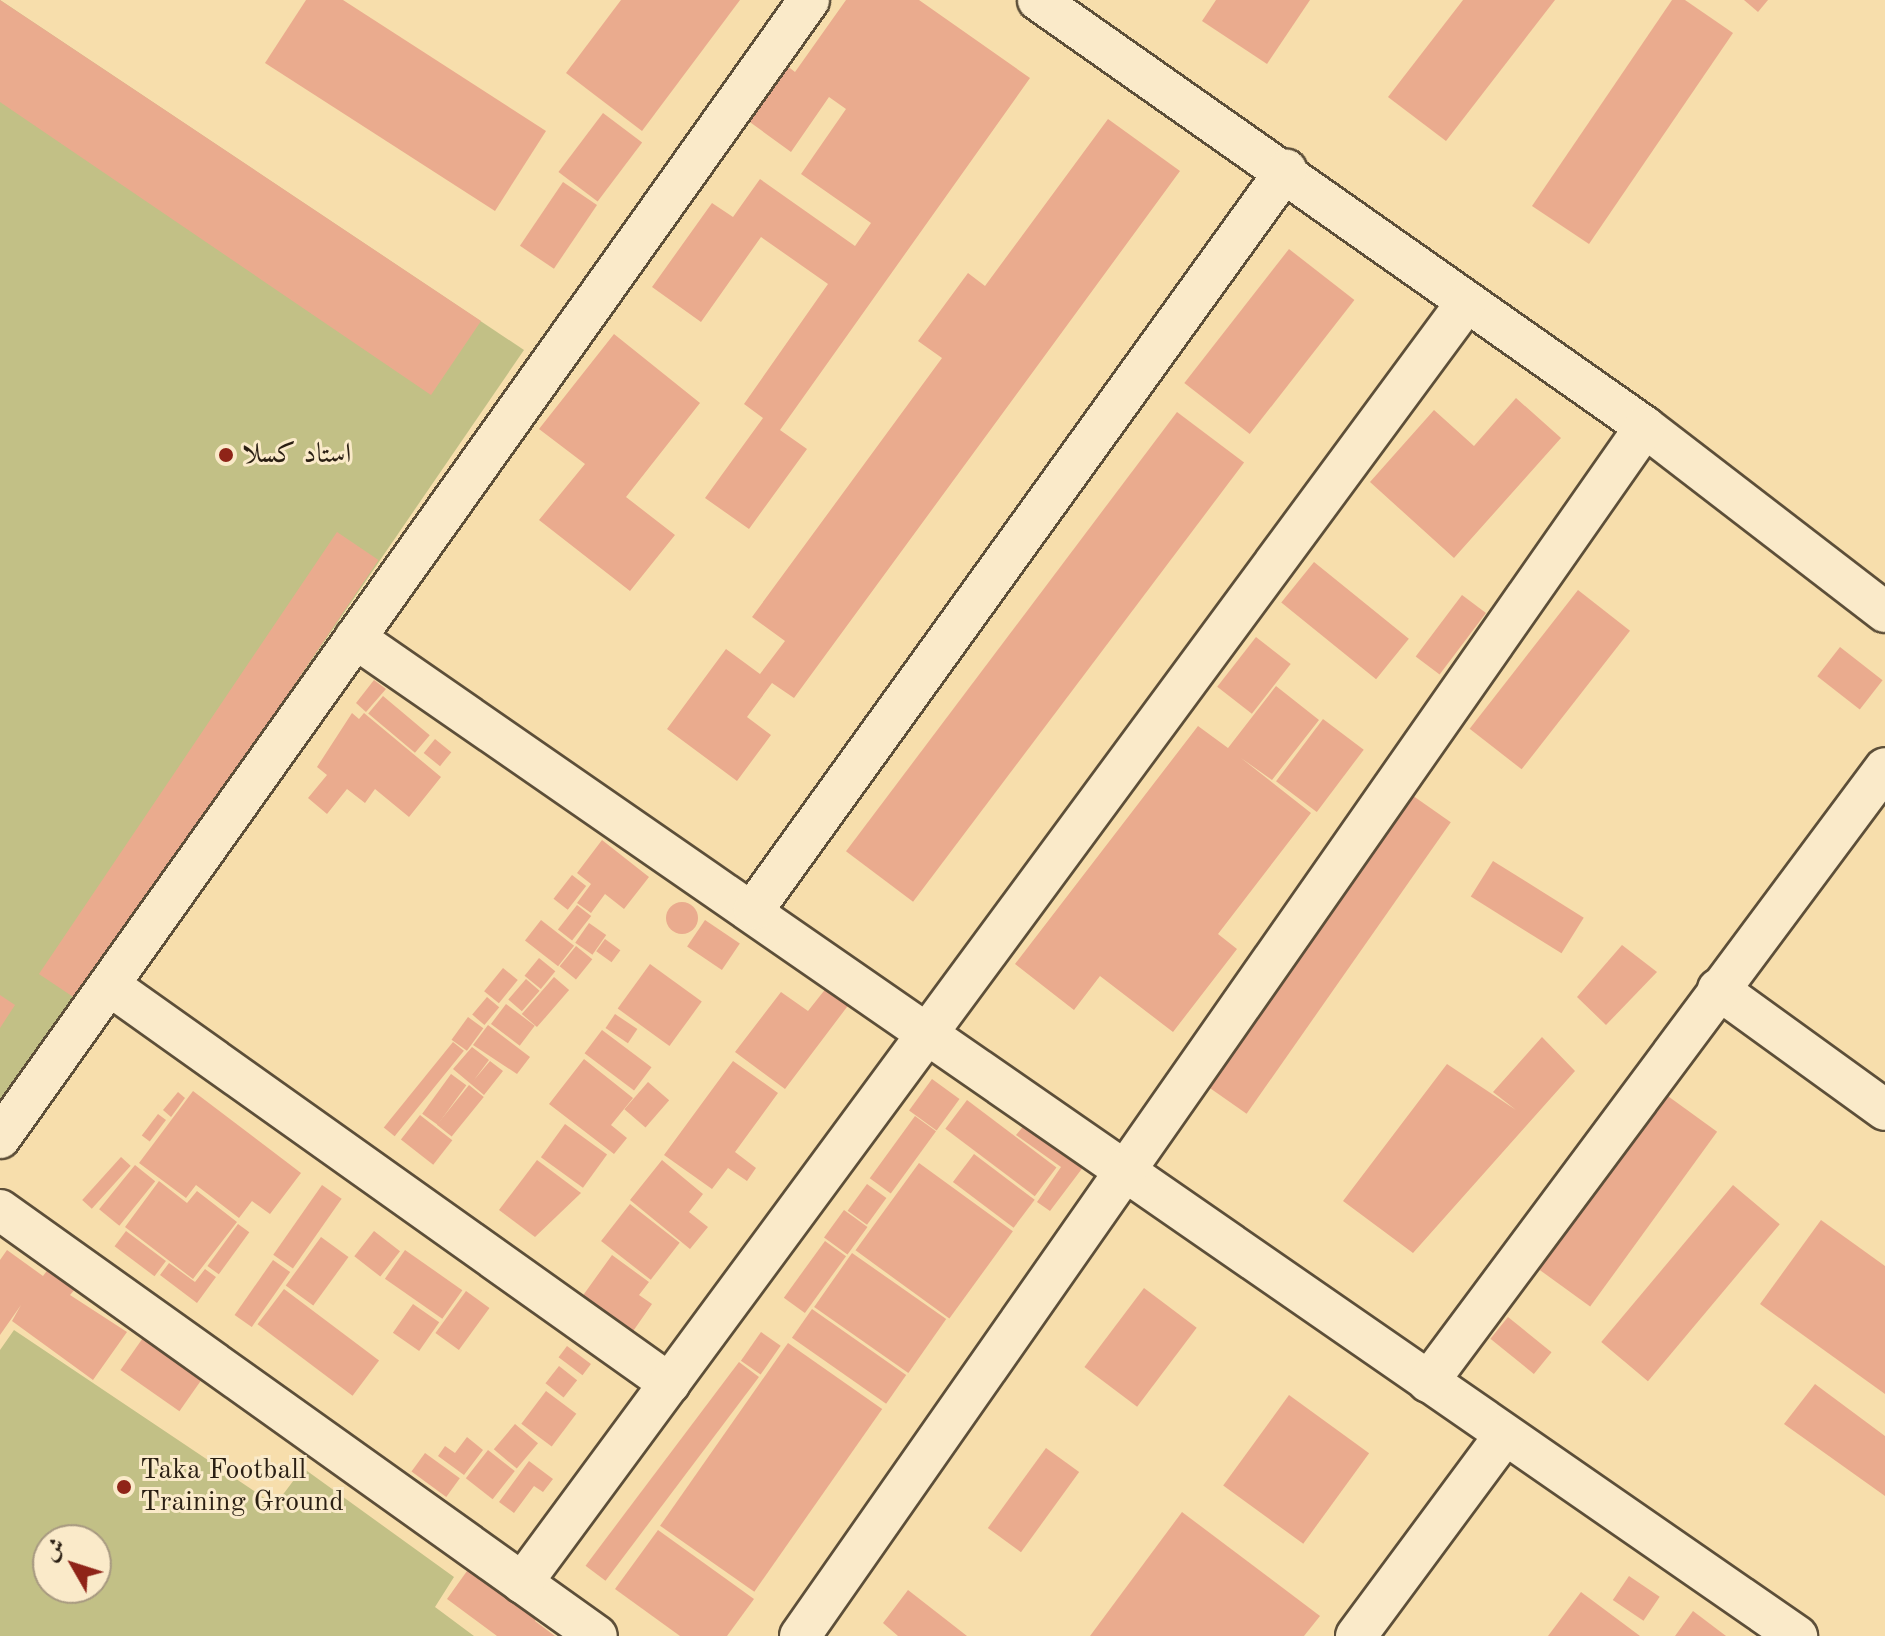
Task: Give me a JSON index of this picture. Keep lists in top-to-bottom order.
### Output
{
  "places": ["استاد كسلا", "Taka Football Training Ground"],
  "north": "top left"
}
